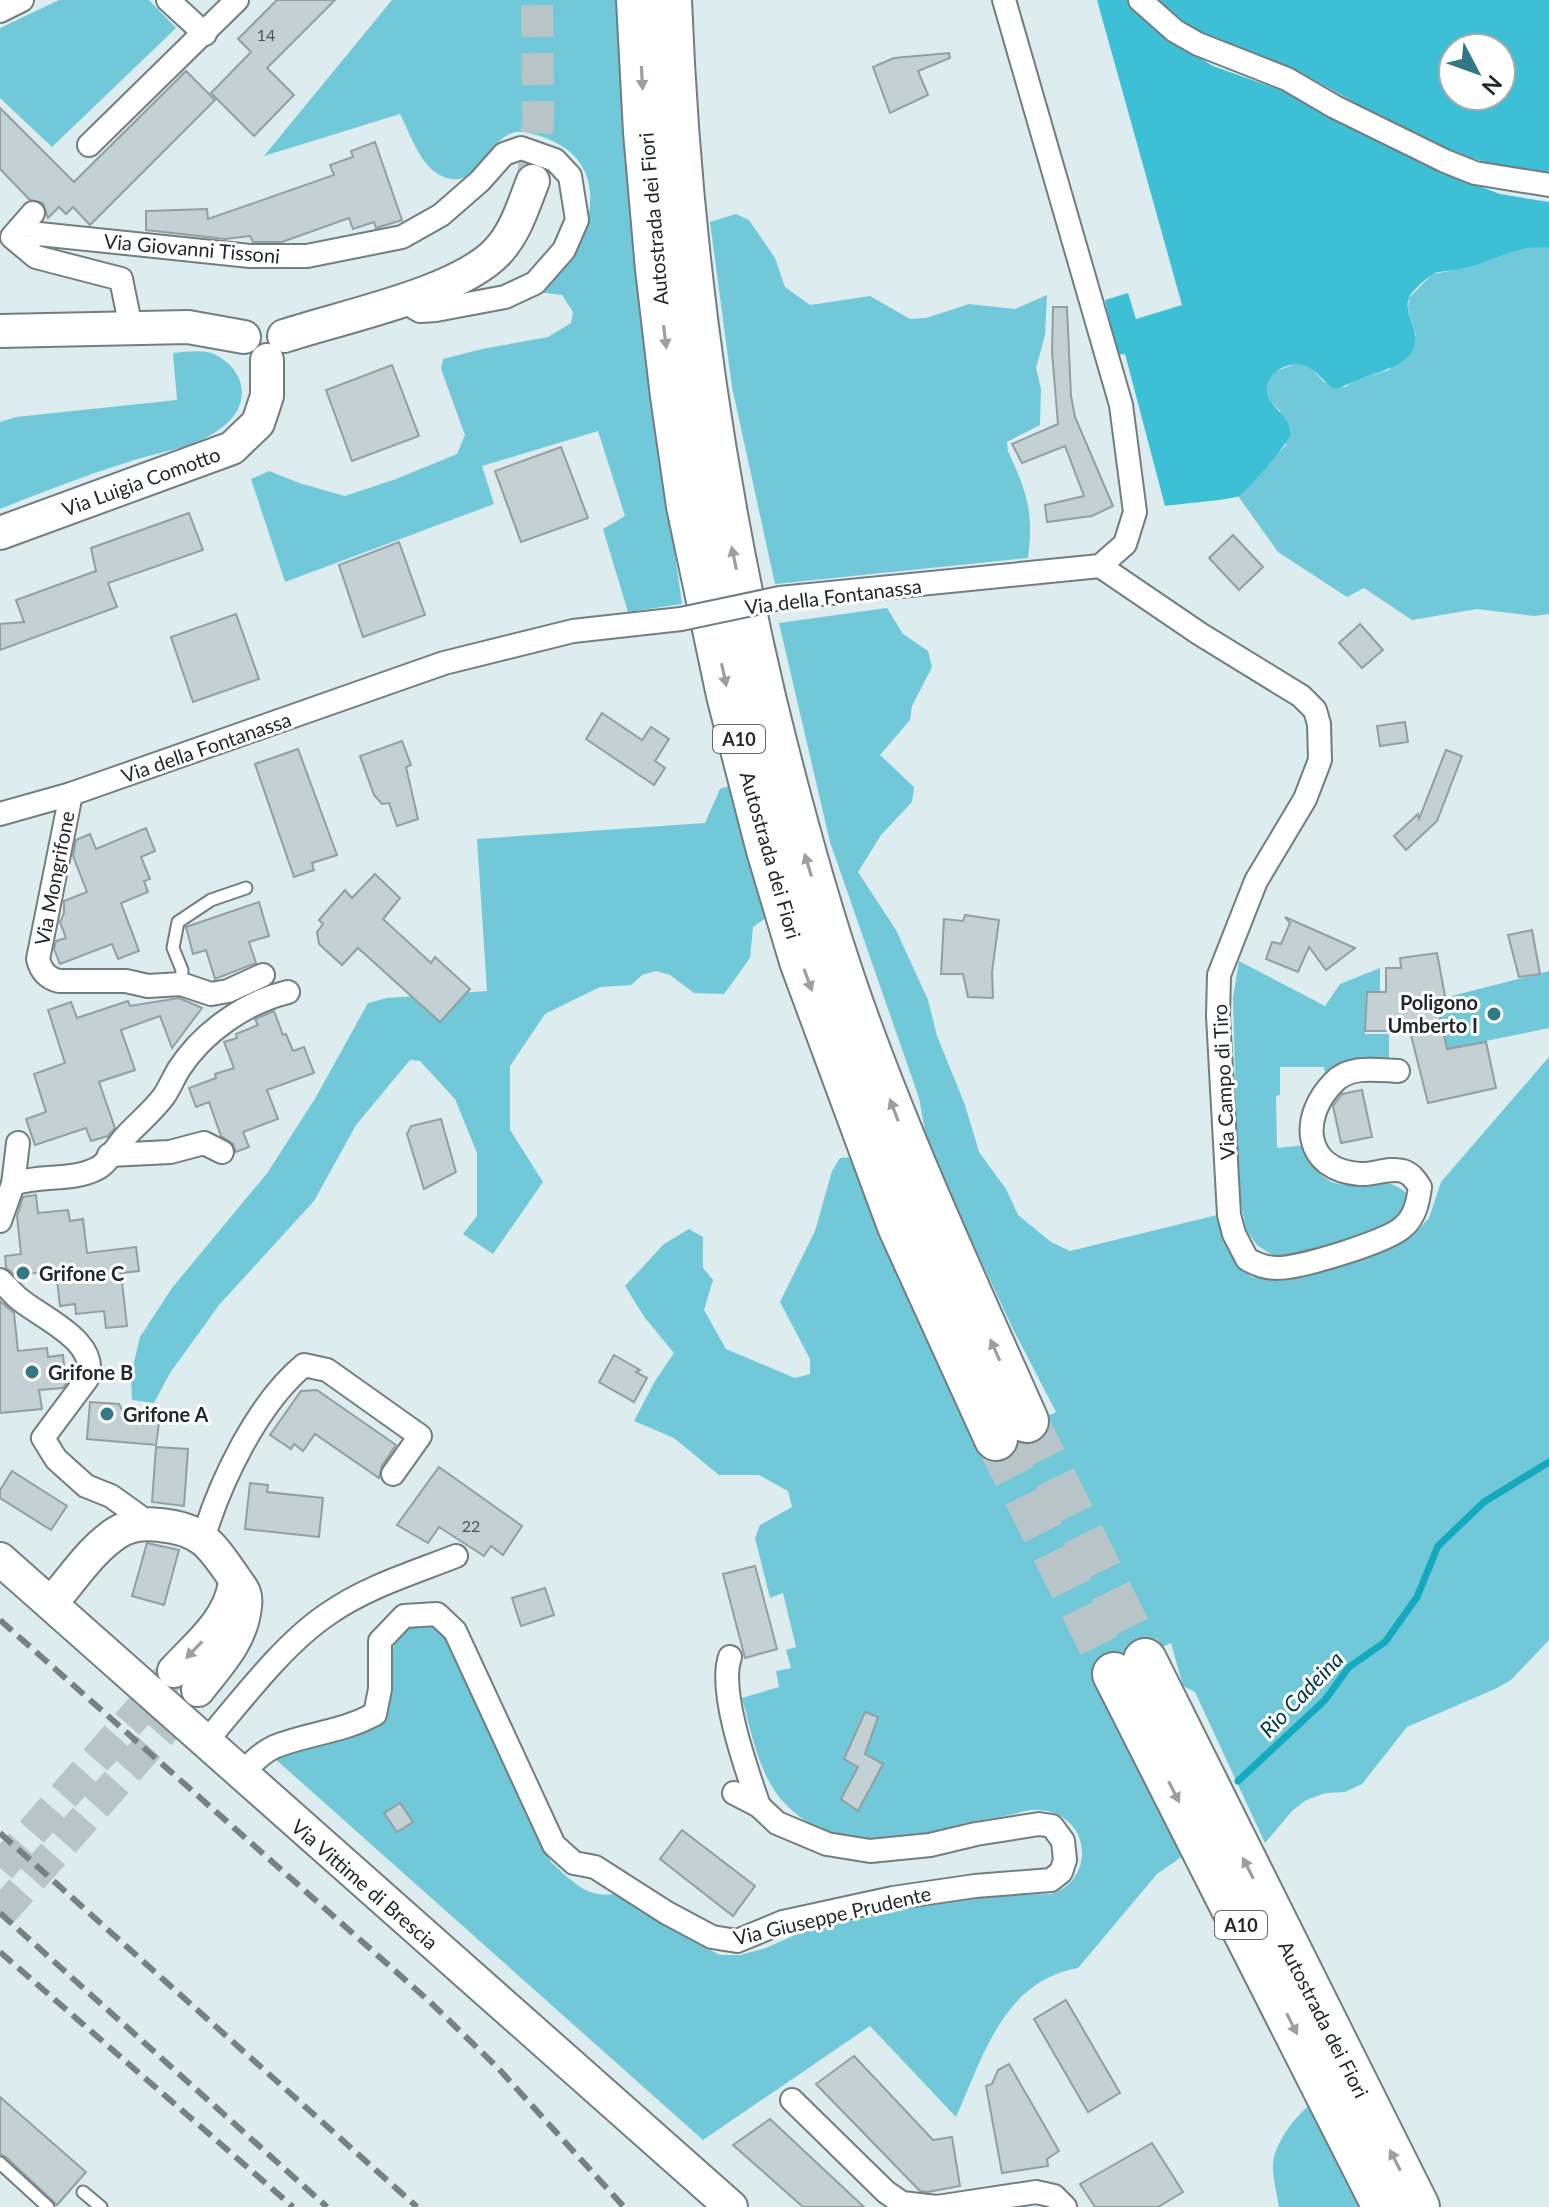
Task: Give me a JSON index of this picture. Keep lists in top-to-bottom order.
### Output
{
  "streets": {
    "highway": ["Autostrada dei Fiori", "A10"],
    "street": [
      "Via Giovanni Tissoni",
      "Via Luigia Comotto",
      "Via della Fontanassa",
      "Via Mongrifone",
      "Via Campo di Tiro",
      "Via Vittime di Brescia",
      "Via Giuseppe Prudente"
    ]
  },
  "crossings": [
    ["Via Giovanni Tissoni", "Via Luigia Comotto"],
    ["Via della Fontanassa", "Via Mongrifone"],
    ["Via della Fontanassa", "Via Campo di Tiro"],
    ["Via Vittime di Brescia", "Via Giuseppe Prudente"]
  ],
  "water": ["Rio Cadeina"],
  "places": [
    "Poligono Umberto I",
    "Grifone C",
    "Grifone B",
    "Grifone A"
  ],
  "house_numbers": ["14", "22"],
  "north": "bottom right"
}
